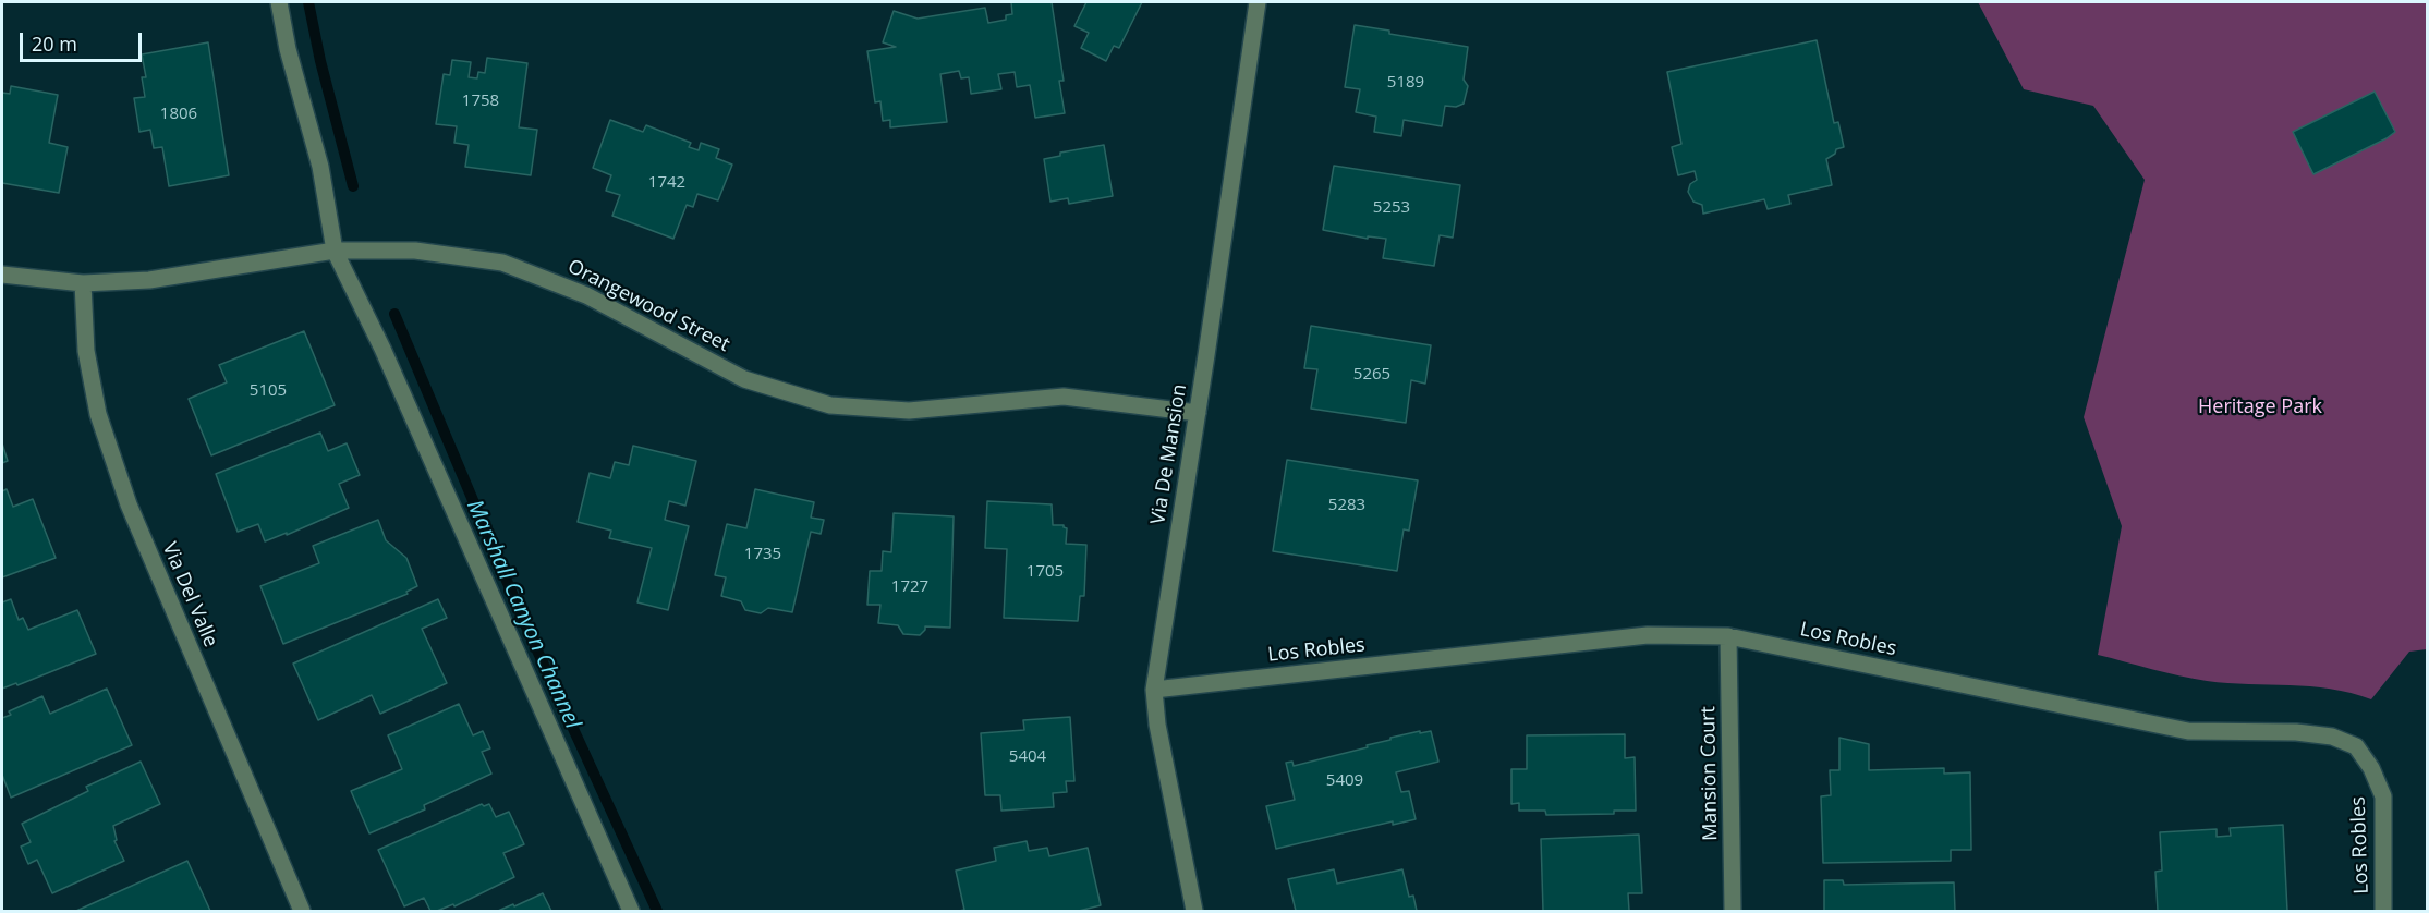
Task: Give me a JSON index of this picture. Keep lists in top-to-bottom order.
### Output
{
  "streets": {
    "street": [
      "Orangewood Street",
      "Via De Mansion",
      "Via Del Valle",
      "Los Robles",
      "Mansion Court"
    ]
  },
  "crossings": [
    ["Orangewood Street", "Via De Mansion"],
    ["Orangewood Street", "Via Del Valle"],
    ["Via De Mansion", "Los Robles"],
    ["Los Robles", "Mansion Court"]
  ],
  "water": ["Marshall Canyon Channel"],
  "parks": ["Heritage Park"],
  "house_numbers": [
    "5189",
    "1758",
    "1806",
    "1742",
    "5253",
    "5265",
    "5105",
    "5283",
    "1735",
    "1705",
    "1727",
    "5404",
    "5409"
  ],
  "scale_bar": "20 m"
}
